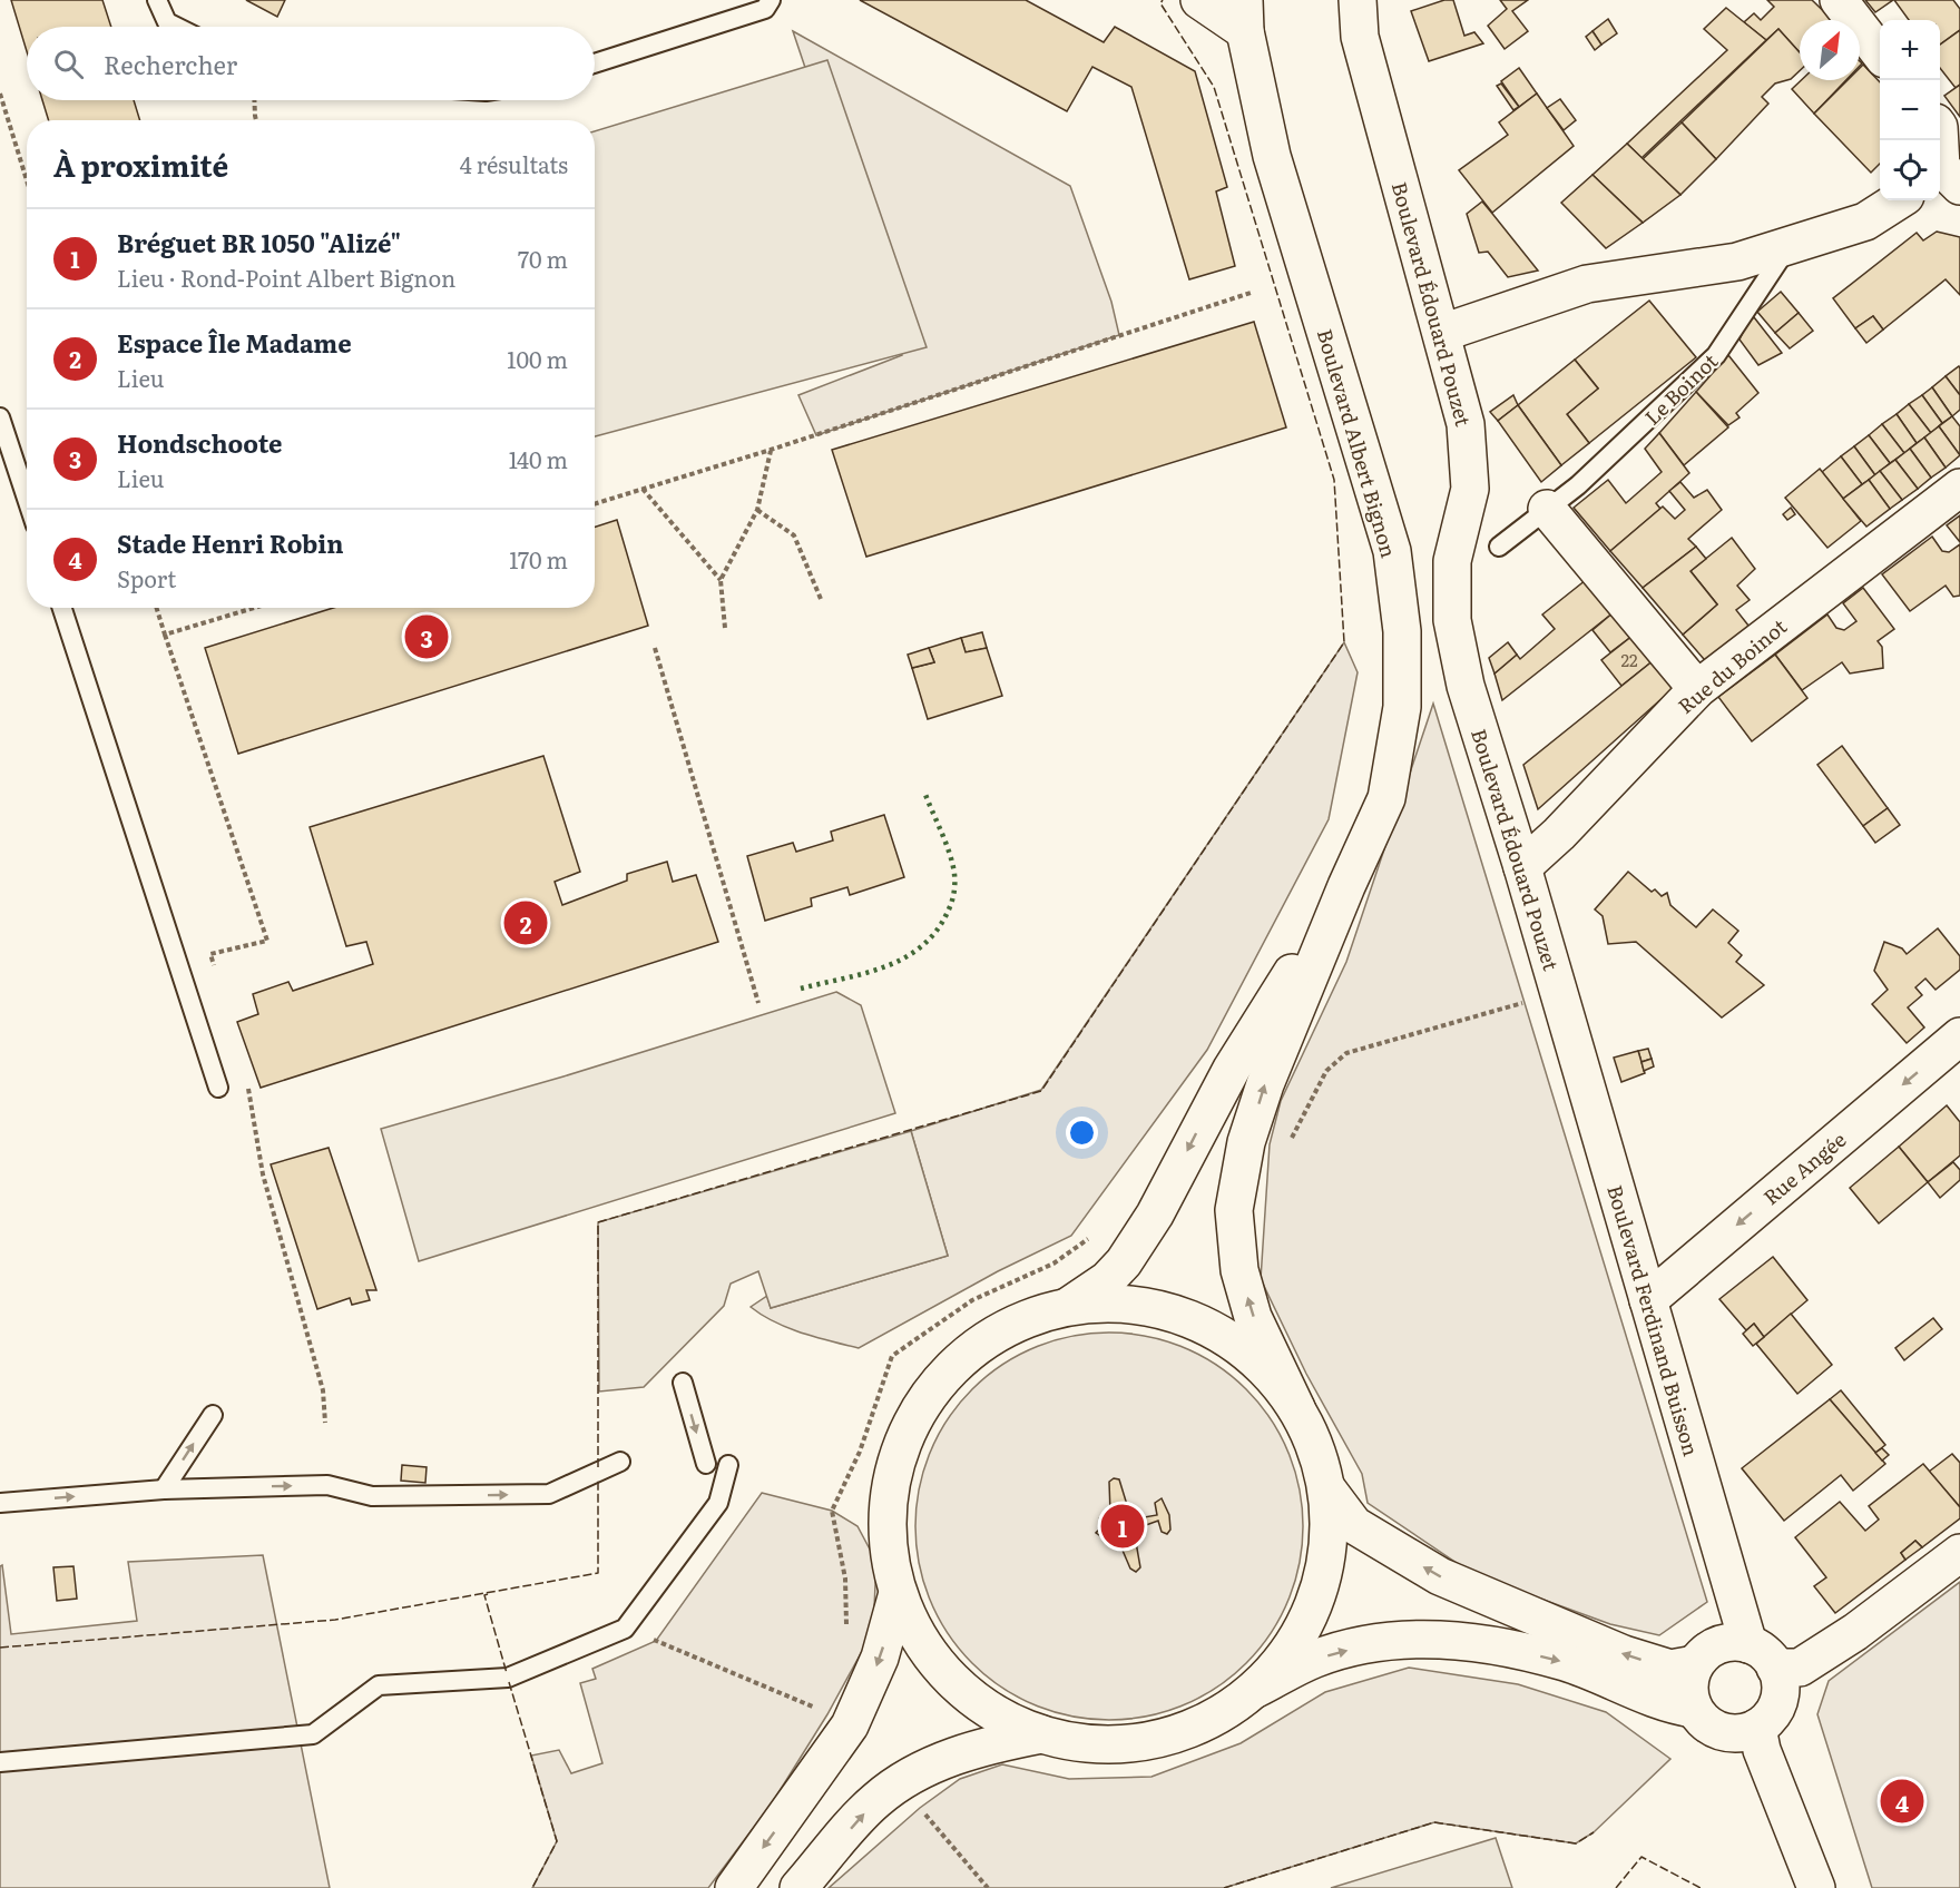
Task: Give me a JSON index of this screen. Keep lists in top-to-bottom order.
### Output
{
  "streets": {
    "street": [
      "Boulevard Édouard Pouzet",
      "Boulevard Albert Bignon",
      "Rue du Boinot",
      "Rue Angée",
      "Boulevard Ferdinand Buisson"
    ],
    "lane": ["Le Boinot"]
  },
  "crossings": [
    ["Boulevard Édouard Pouzet", "Rue du Boinot"],
    ["Boulevard Édouard Pouzet", "Boulevard Ferdinand Buisson"],
    ["Rue Angée", "Boulevard Ferdinand Buisson"]
  ],
  "one_way": ["Rue Angée"],
  "house_numbers": ["22"],
  "north": "top right",
  "page": {
    "map_buttons": ["+", "−"],
    "search": "Rechercher",
    "heading": ["À proximité", "4 résultats"],
    "list": [
      {
        "mark": "1",
        "name": "Bréguet BR 1050 \"Alizé\"",
        "note": "Lieu · Rond-Point Albert Bignon",
        "value": "70 m"
      },
      {
        "mark": "2",
        "name": "Espace Île Madame",
        "note": "Lieu",
        "value": "100 m"
      },
      {
        "mark": "3",
        "name": "Hondschoote",
        "note": "Lieu",
        "value": "140 m"
      },
      {
        "mark": "4",
        "name": "Stade Henri Robin",
        "note": "Sport",
        "value": "170 m"
      }
    ],
    "pins": [
      "3",
      "2",
      "1",
      "4"
    ]
  }
}
